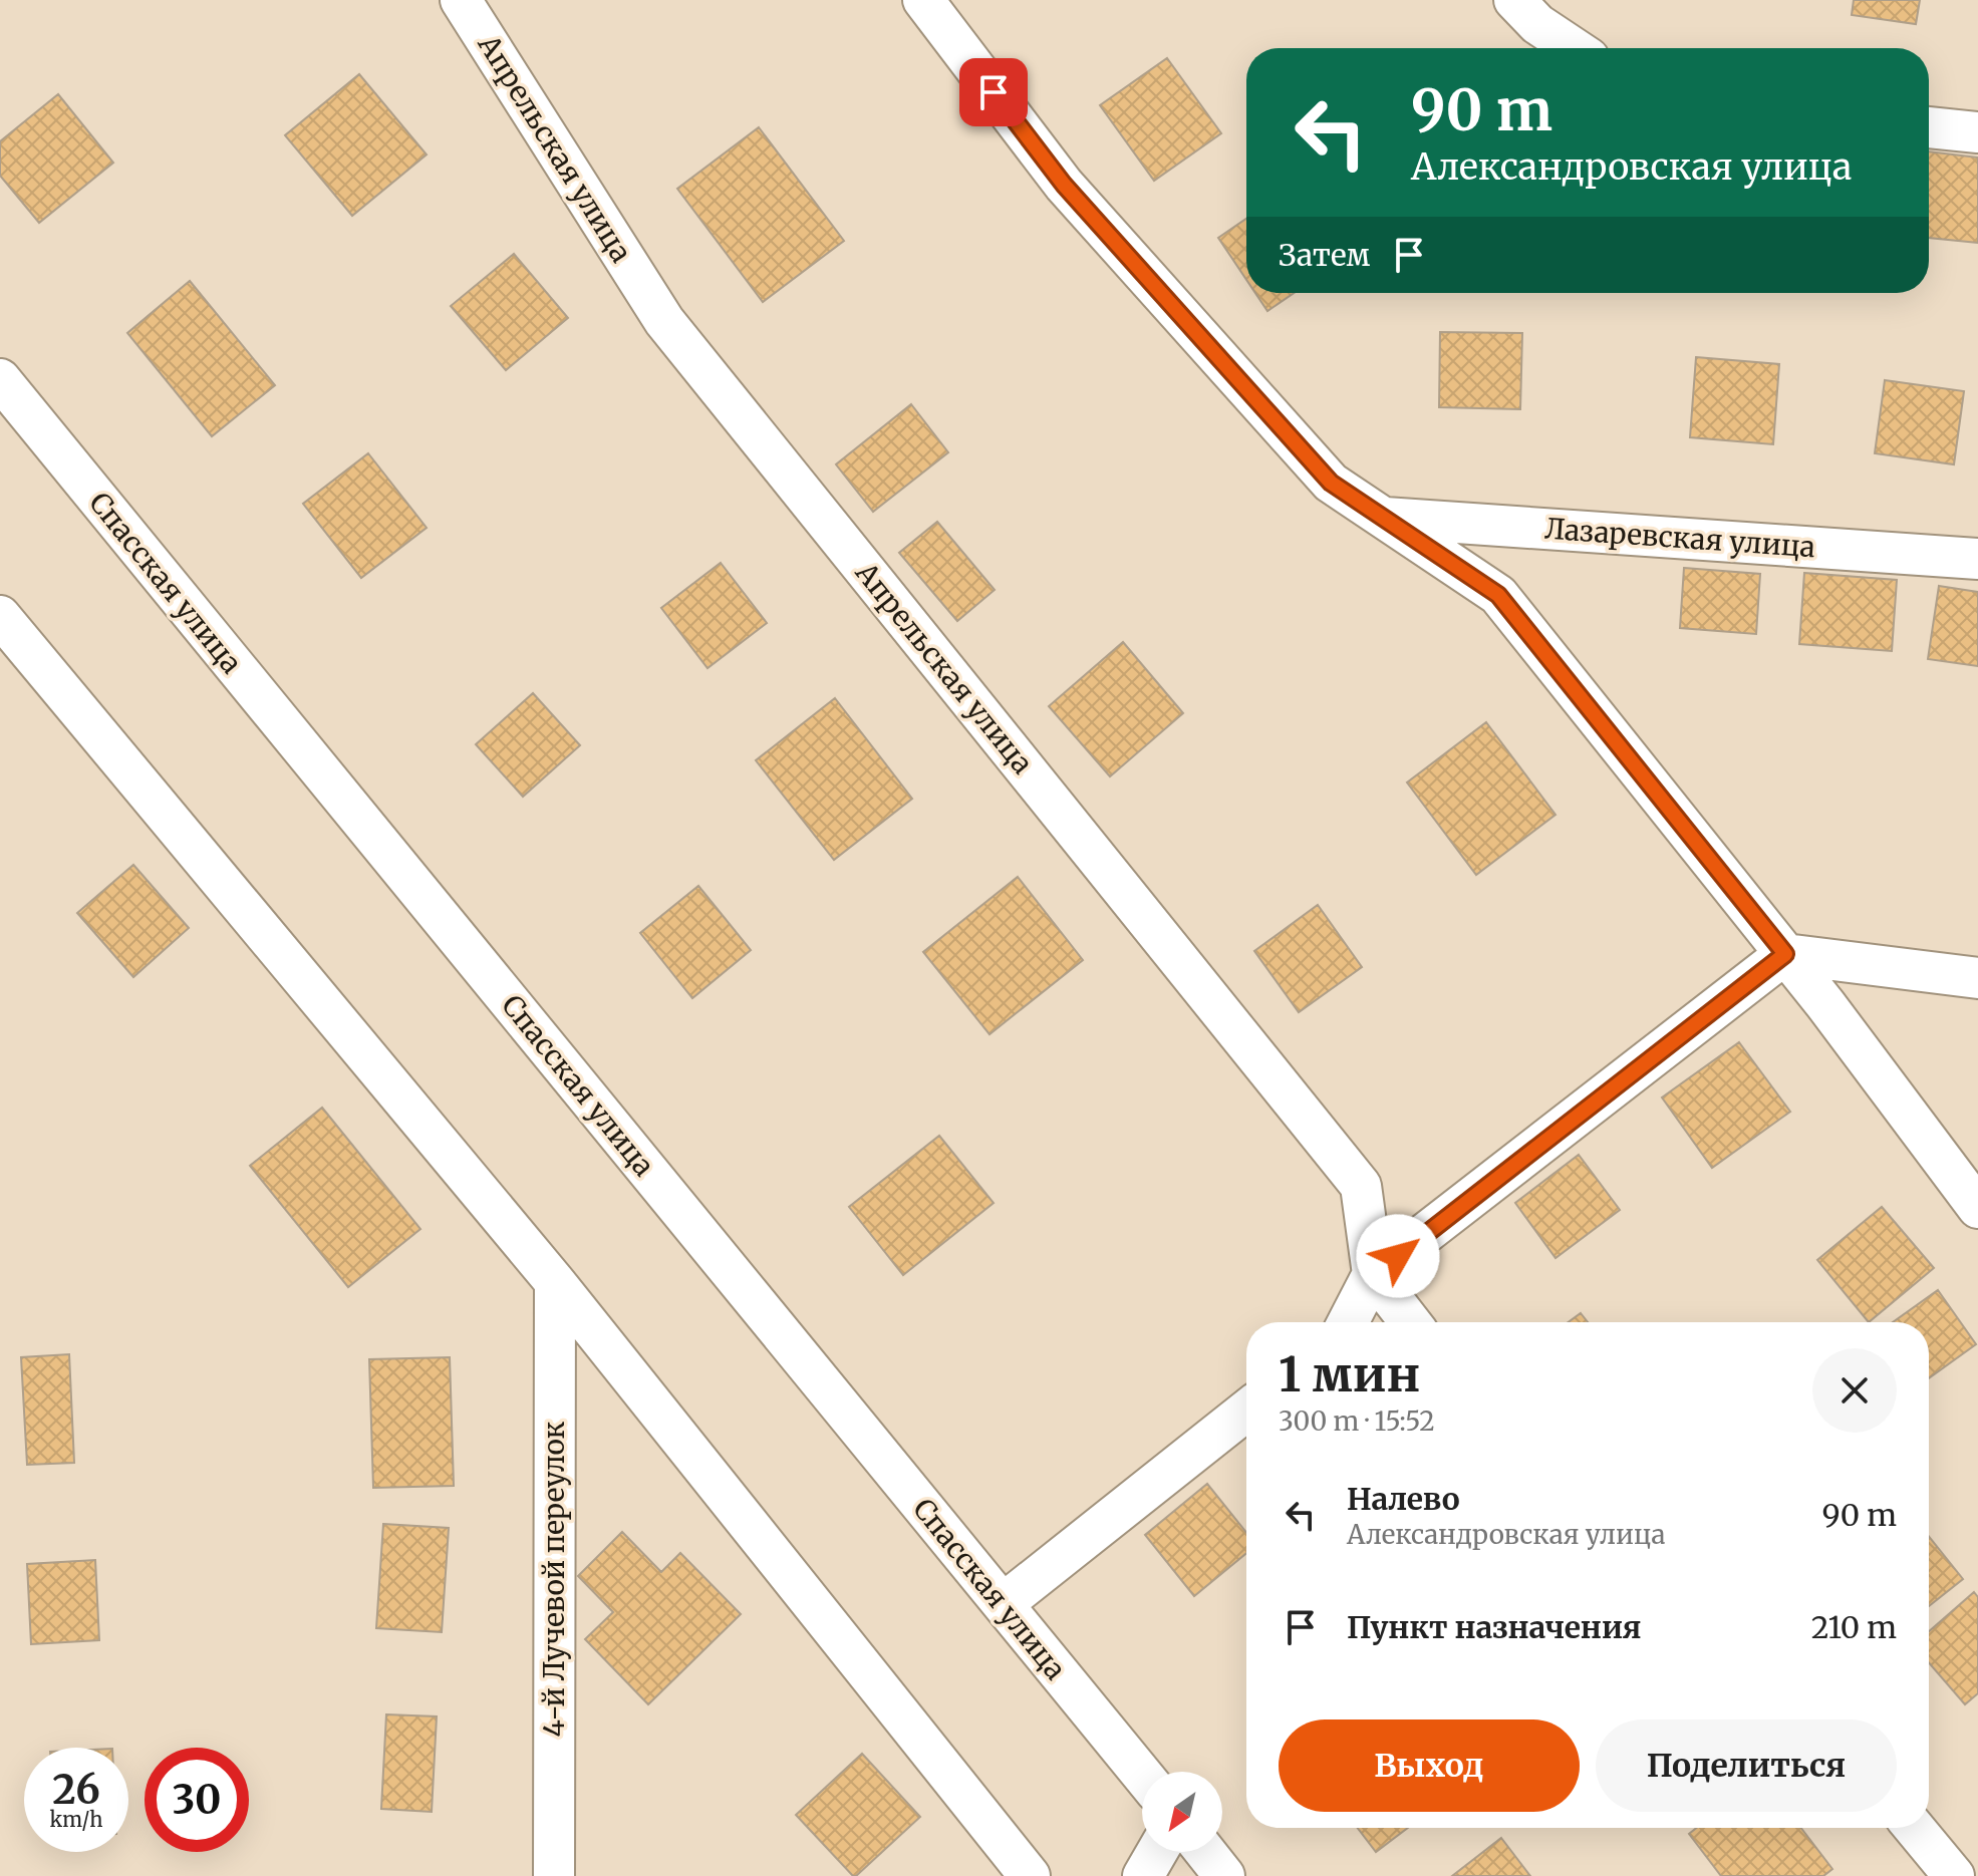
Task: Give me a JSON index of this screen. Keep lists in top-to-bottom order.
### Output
{
  "streets": {
    "street": [
      "Апрельская улица",
      "Лазаревская улица",
      "Спасская улица",
      "4-й Лучевой переулок"
    ]
  },
  "north": "bottom left",
  "page": {
    "turn": ["90 m", "Александровская улица"],
    "then": "Затем",
    "heading": ["1 мин", "300 m · 15:52"],
    "list": [
      {
        "name": "Налево",
        "note": "Александровская улица",
        "value": "90 m"
      },
      {
        "name": "Пункт назначения",
        "value": "210 m"
      }
    ],
    "buttons": ["Выход", "Поделиться"],
    "speed": "26 km/h",
    "limit": "30"
  }
}
